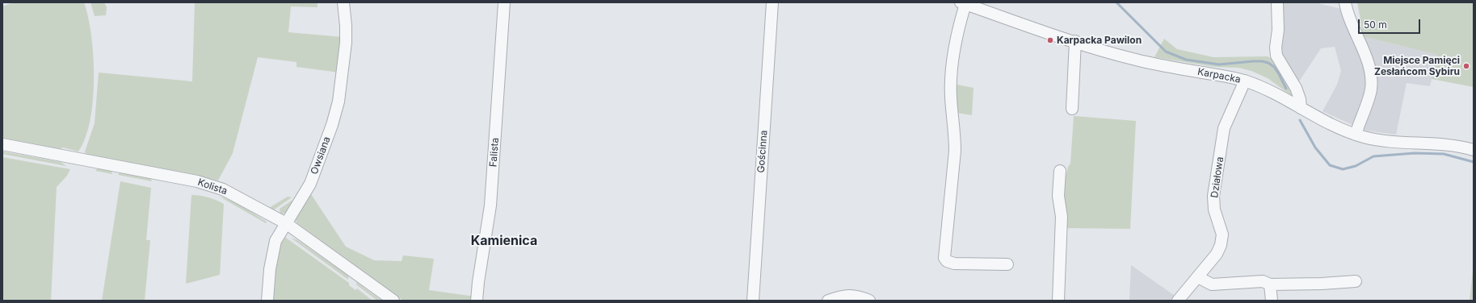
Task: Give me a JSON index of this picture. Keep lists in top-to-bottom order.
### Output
{
  "streets": {
    "street": [
      "Karpacka",
      "Gościnna",
      "Falista",
      "Owsiana",
      "Działowa",
      "Kolista"
    ]
  },
  "crossings": [
    ["Karpacka", "Działowa"],
    ["Owsiana", "Kolista"]
  ],
  "districts": ["Kamienica"],
  "places": ["Karpacka Pawilon", "Miejsce Pamięci Zesłańcom Sybiru"],
  "scale_bar": "50 m"
}
